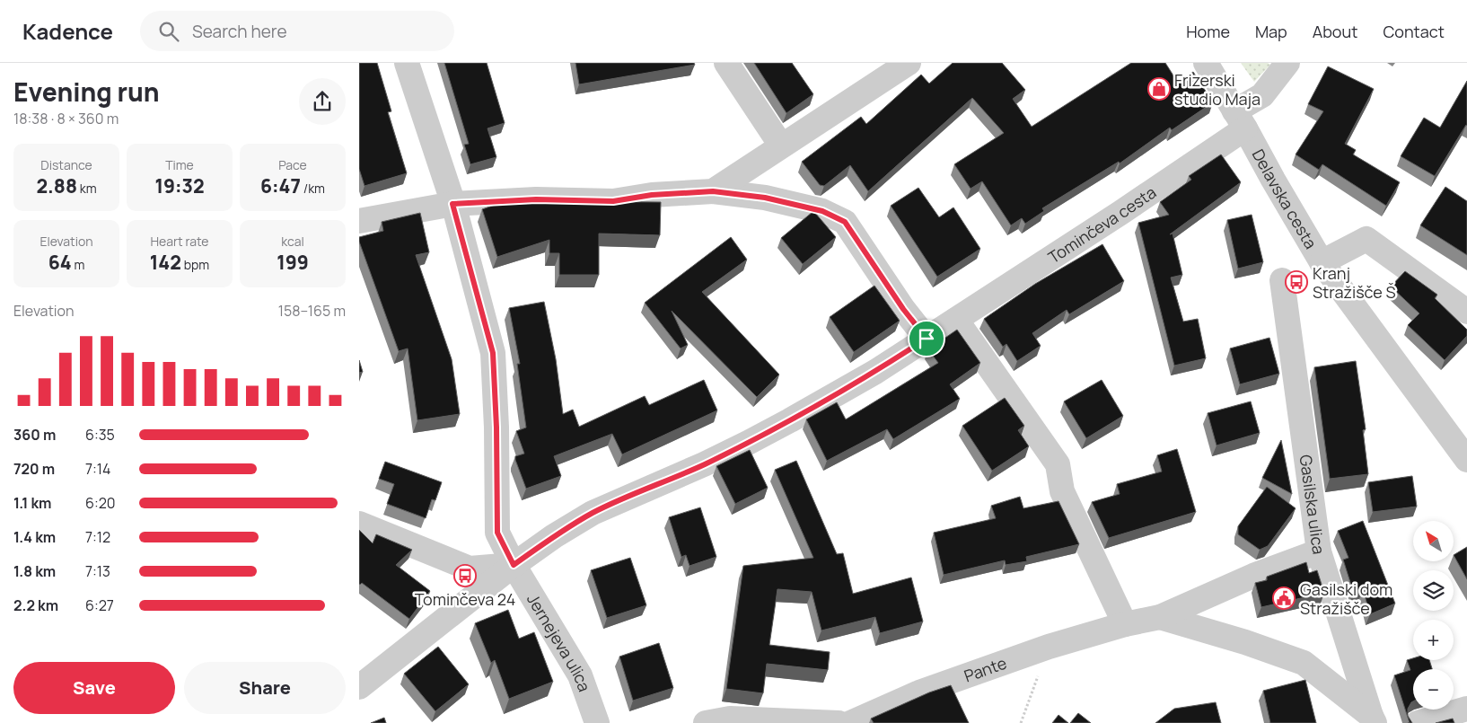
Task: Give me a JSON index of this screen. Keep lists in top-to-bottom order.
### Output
{
  "streets": {
    "street": [
      "Delavska cesta",
      "Tominčeva cesta",
      "Gasilska ulica",
      "Jernejeva ulica",
      "Pante"
    ]
  },
  "crossings": [
    ["Delavska cesta", "Tominčeva cesta"],
    ["Tominčeva cesta", "Jernejeva ulica"],
    ["Gasilska ulica", "Pante"]
  ],
  "places": {
    "shop": ["Frizerski studio Maja"],
    "bus stop": ["Kranj Stražišče Š", "Tominčeva 24"],
    "public building": ["Gasilski dom Stražišče"]
  },
  "north": "top left",
  "page": {
    "header": "Kadence",
    "search": "Search here",
    "nav": [
      "Home",
      "Map",
      "About",
      "Contact"
    ],
    "heading": ["Evening run", "18:38 · 8 × 360 m"],
    "stats": [
      ["Distance", "2.88 km"],
      ["Time", "19:32"],
      ["Pace", "6:47 /km"],
      ["Elevation", "64 m"],
      ["Heart rate", "142 bpm"],
      ["kcal", "199"]
    ],
    "chart": ["Elevation", "158–165 m"],
    "list": [
      {
        "name": "360 m",
        "note": "6:35"
      },
      {
        "name": "720 m",
        "note": "7:14"
      },
      {
        "name": "1.1 km",
        "note": "6:20"
      },
      {
        "name": "1.4 km",
        "note": "7:12"
      },
      {
        "name": "1.8 km",
        "note": "7:13"
      },
      {
        "name": "2.2 km",
        "note": "6:27"
      }
    ],
    "map_buttons": ["+", "−"],
    "buttons": ["Save", "Share"]
  }
}
